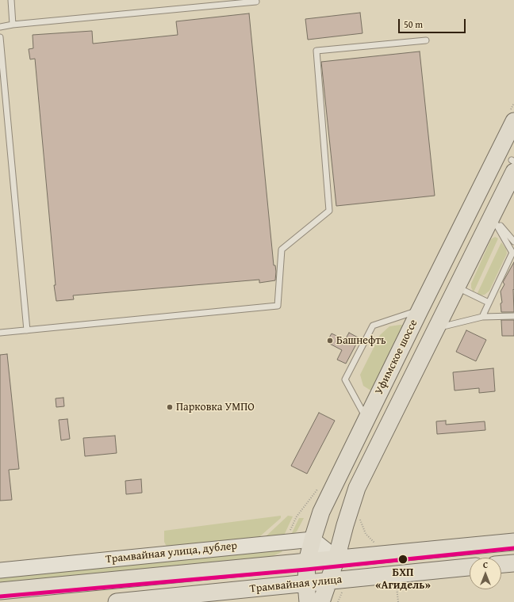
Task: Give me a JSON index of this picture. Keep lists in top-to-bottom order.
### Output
{
  "streets": {
    "main road": ["Уфимское шоссе", "Трамвайная улица"],
    "street": ["Трамвайная улица, дублер"]
  },
  "crossings": [
    ["Уфимское шоссе", "Трамвайная улица, дублер"],
    ["Уфимское шоссе", "Трамвайная улица"]
  ],
  "places": ["Башнефть", "Парковка УМПО", "БХП «Агидель»"],
  "scale_bar": "50 m",
  "north": "top"
}
